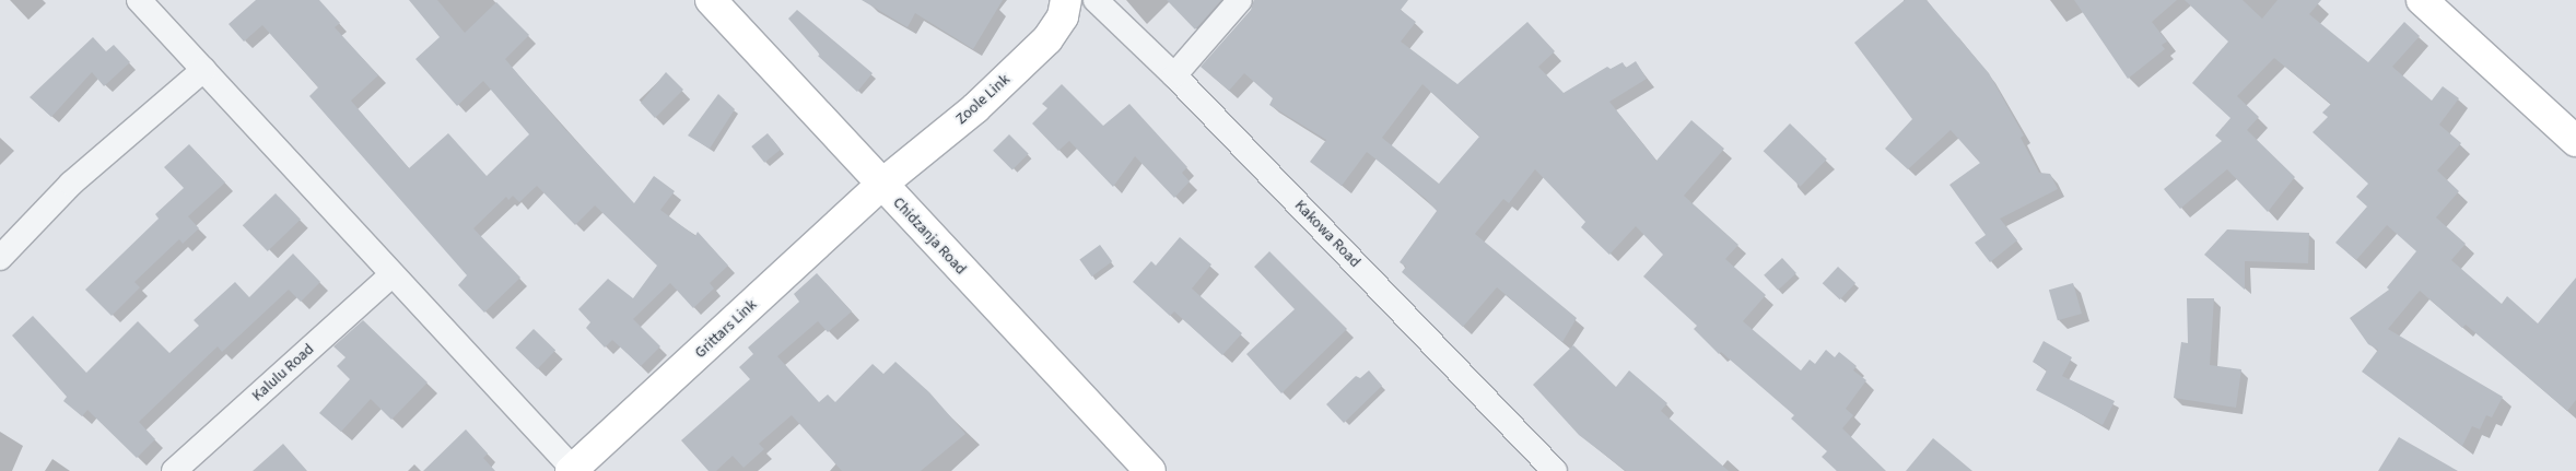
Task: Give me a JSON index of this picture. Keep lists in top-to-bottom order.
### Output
{
  "streets": {
    "street": [
      "Zoole Link",
      "Kakowa Road",
      "Chidzanja Road",
      "Grittars Link",
      "Kalulu Road"
    ]
  },
  "crossings": [
    ["Zoole Link", "Chidzanja Road"],
    ["Zoole Link", "Grittars Link"],
    ["Chidzanja Road", "Grittars Link"]
  ]
}
